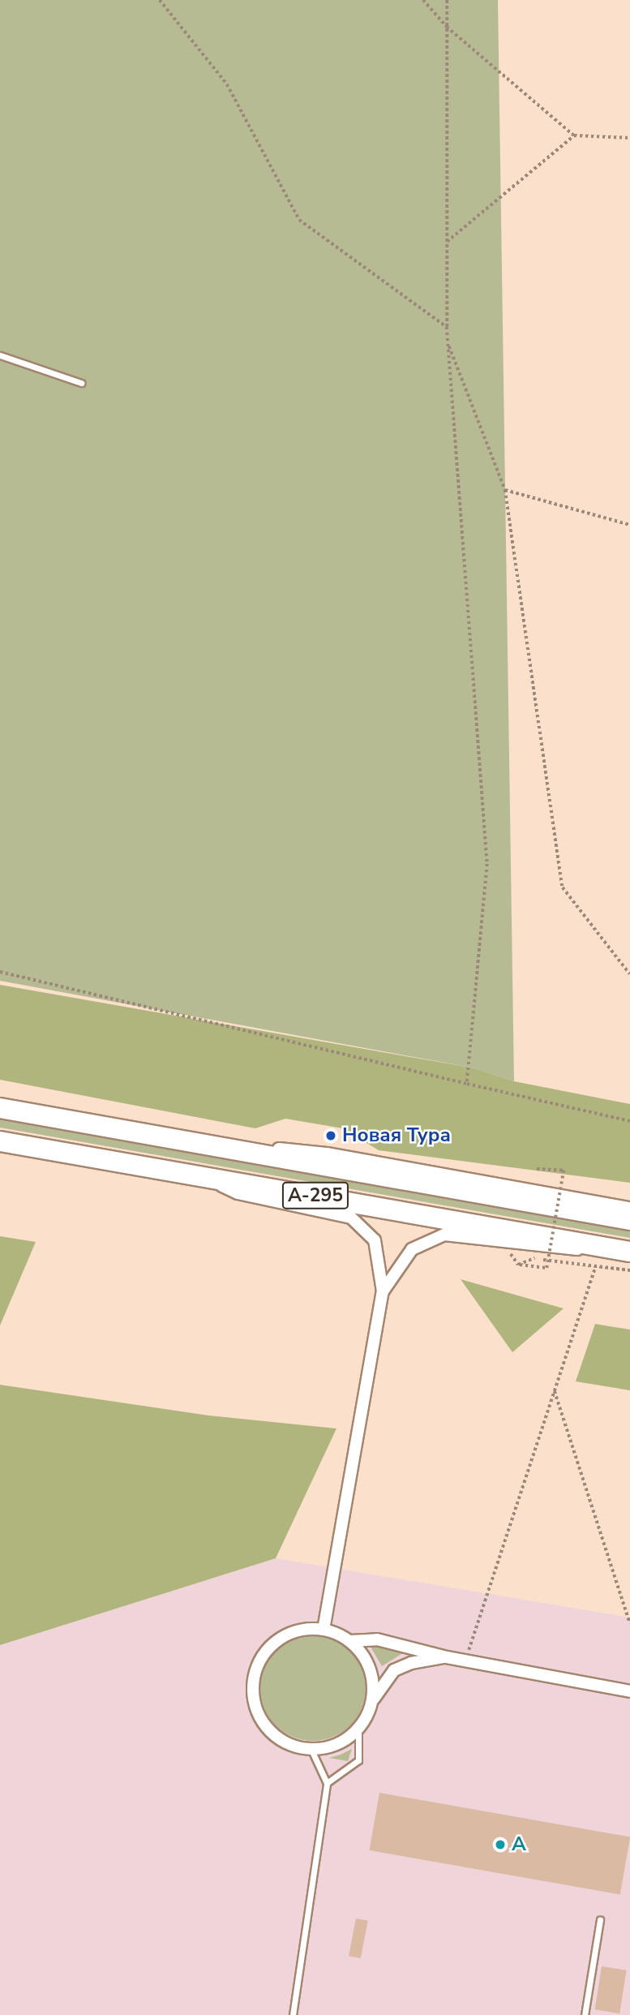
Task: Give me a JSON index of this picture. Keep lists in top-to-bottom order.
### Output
{
  "streets": {
    "highway": ["А-295"]
  },
  "places": ["Новая Тура", "А"]
}
